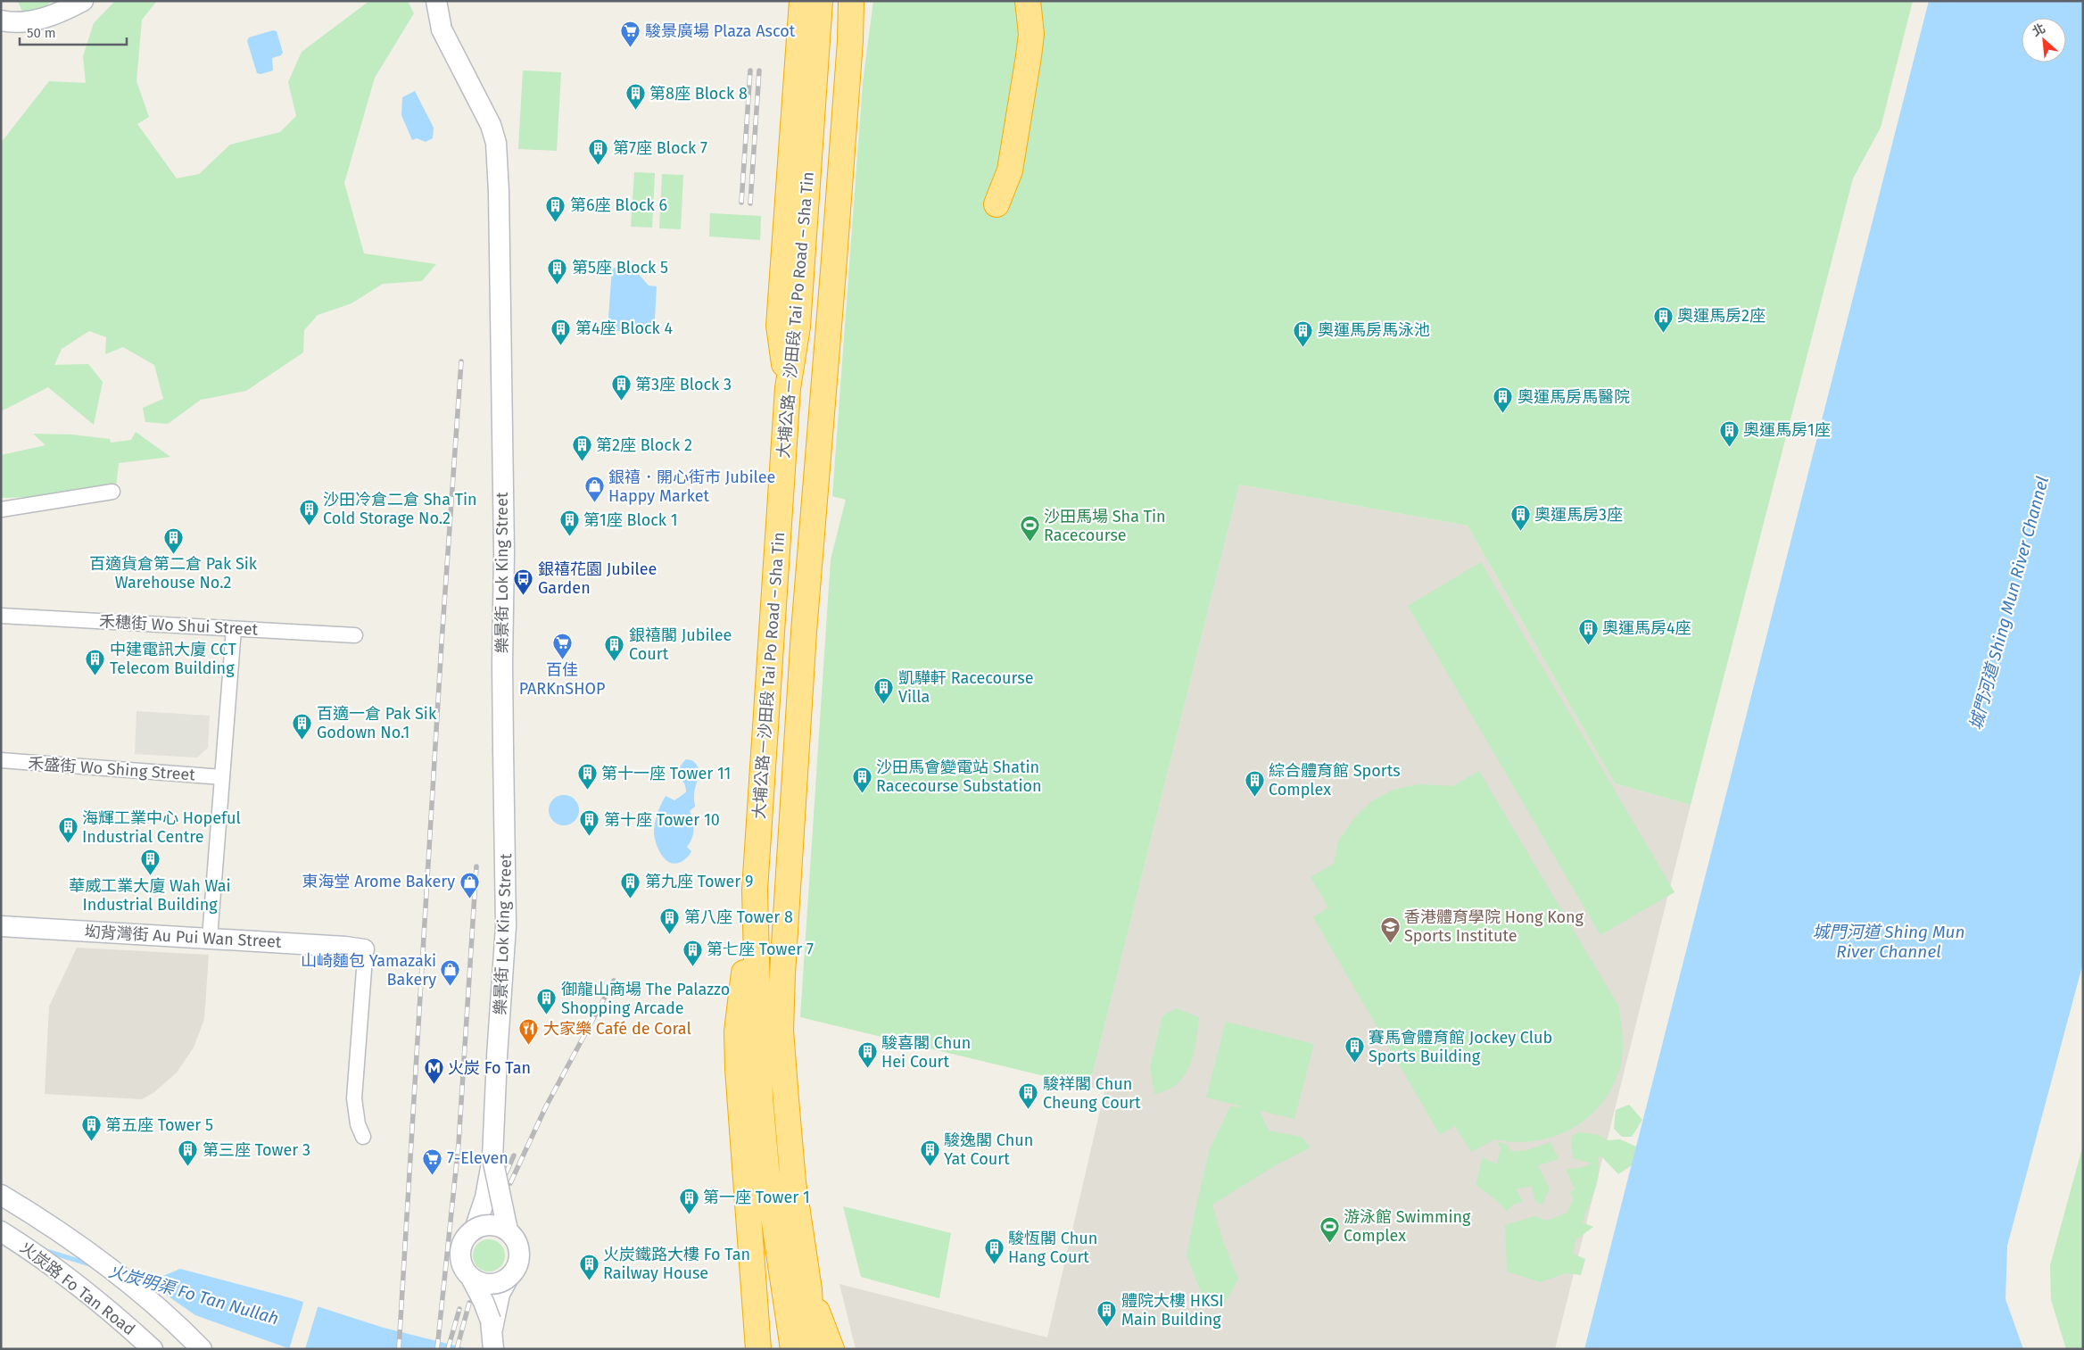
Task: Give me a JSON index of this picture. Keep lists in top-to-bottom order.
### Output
{
  "streets": {
    "highway": ["大埔公路－沙田段 Tai Po Road – Sha Tin"],
    "street": [
      "樂景街 Lok King Street",
      "禾穗街 Wo Shui Street",
      "禾盛街 Wo Shing Street",
      "㘭背灣街 Au Pui Wan Street",
      "火炭路 Fo Tan Road"
    ]
  },
  "water": ["城門河道 Shing Mun River Channel", "火炭明渠 Fo Tan Nullah"],
  "places": {
    "supermarket": ["駿景廣場 Plaza Ascot", "百佳 PARKnSHOP", "7-Eleven"],
    "building": [
      "第8座 Block 8",
      "第7座 Block 7",
      "第6座 Block 6",
      "第5座 Block 5",
      "奧運馬房2座",
      "第4座 Block 4",
      "奧運馬房馬泳池",
      "第3座 Block 3",
      "奧運馬房馬醫院",
      "奧運馬房1座",
      "第2座 Block 2",
      "沙田冷倉二倉 Sha Tin Cold Storage No.2",
      "奧運馬房3座",
      "第1座 Block 1",
      "百適貨倉第二倉 Pak Sik Warehouse No.2",
      "奧運馬房4座",
      "銀禧閣 Jubilee Court",
      "中建電訊大廈 CCT Telecom Building",
      "凱驊軒 Racecourse Villa",
      "百適一倉 Pak Sik Godown No.1",
      "第十一座 Tower 11",
      "沙田馬會變電站 Shatin Racecourse Substation",
      "綜合體育館 Sports Complex",
      "第十座 Tower 10",
      "海輝工業中心 Hopeful Industrial Centre",
      "華威工業大廈 Wah Wai Industrial Building",
      "第九座 Tower 9",
      "第八座 Tower 8",
      "第七座 Tower 7",
      "御龍山商場 The Palazzo Shopping Arcade",
      "賽馬會體育館 Jockey Club Sports Building",
      "駿喜閣 Chun Hei Court",
      "駿祥閣 Chun Cheung Court",
      "第五座 Tower 5",
      "駿逸閣 Chun Yat Court",
      "第三座 Tower 3",
      "第一座 Tower 1",
      "駿恆閣 Chun Hang Court",
      "火炭鐵路大樓 Fo Tan Railway House",
      "體院大樓 HKSI Main Building"
    ],
    "shop": ["銀禧．開心街市 Jubilee Happy Market", "東海堂 Arome Bakery", "山崎麵包 Yamazaki Bakery"],
    "sports": ["沙田馬場 Sha Tin Racecourse", "游泳館 Swimming Complex"],
    "bus stop": ["銀禧花園 Jubilee Garden"],
    "school or university": ["香港體育學院 Hong Kong Sports Institute"],
    "restaurant": ["大家樂 Café de Coral"],
    "metro station": ["火炭 Fo Tan"]
  },
  "scale_bar": "50 m",
  "north": "top left"
}
